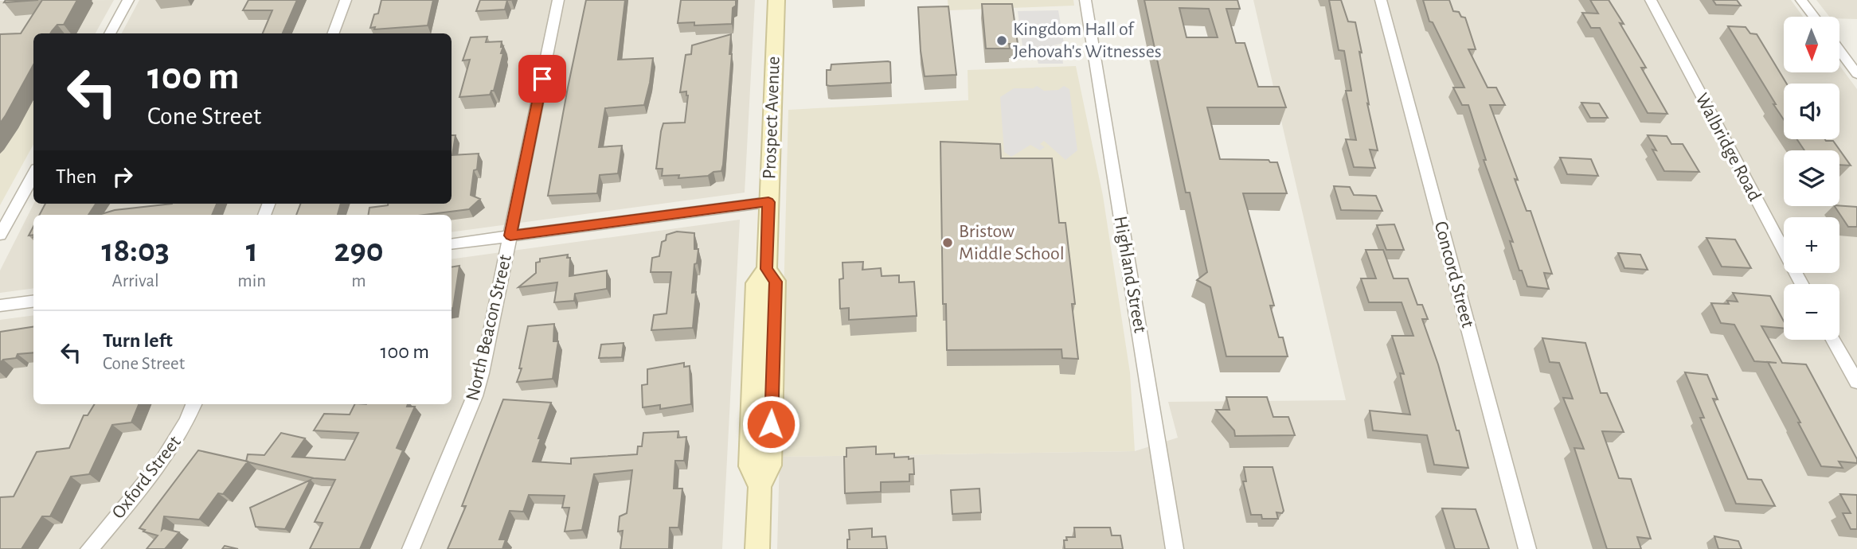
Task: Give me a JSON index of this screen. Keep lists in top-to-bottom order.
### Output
{
  "streets": {
    "main road": ["Prospect Avenue"],
    "street": [
      "Walbridge Road",
      "Highland Street",
      "Concord Street",
      "North Beacon Street",
      "Oxford Street"
    ]
  },
  "places": ["Kingdom Hall of Jehovah's Witnesses", "Bristow Middle School"],
  "north": "bottom",
  "page": {
    "map_buttons": ["+", "−"],
    "turn": ["100 m", "Cone Street"],
    "then": "Then",
    "eta": [
      "18:03",
      "Arrival",
      "1",
      "min",
      "290",
      "m"
    ],
    "list": [
      {
        "name": "Turn left",
        "note": "Cone Street",
        "value": "100 m"
      }
    ]
  }
}
